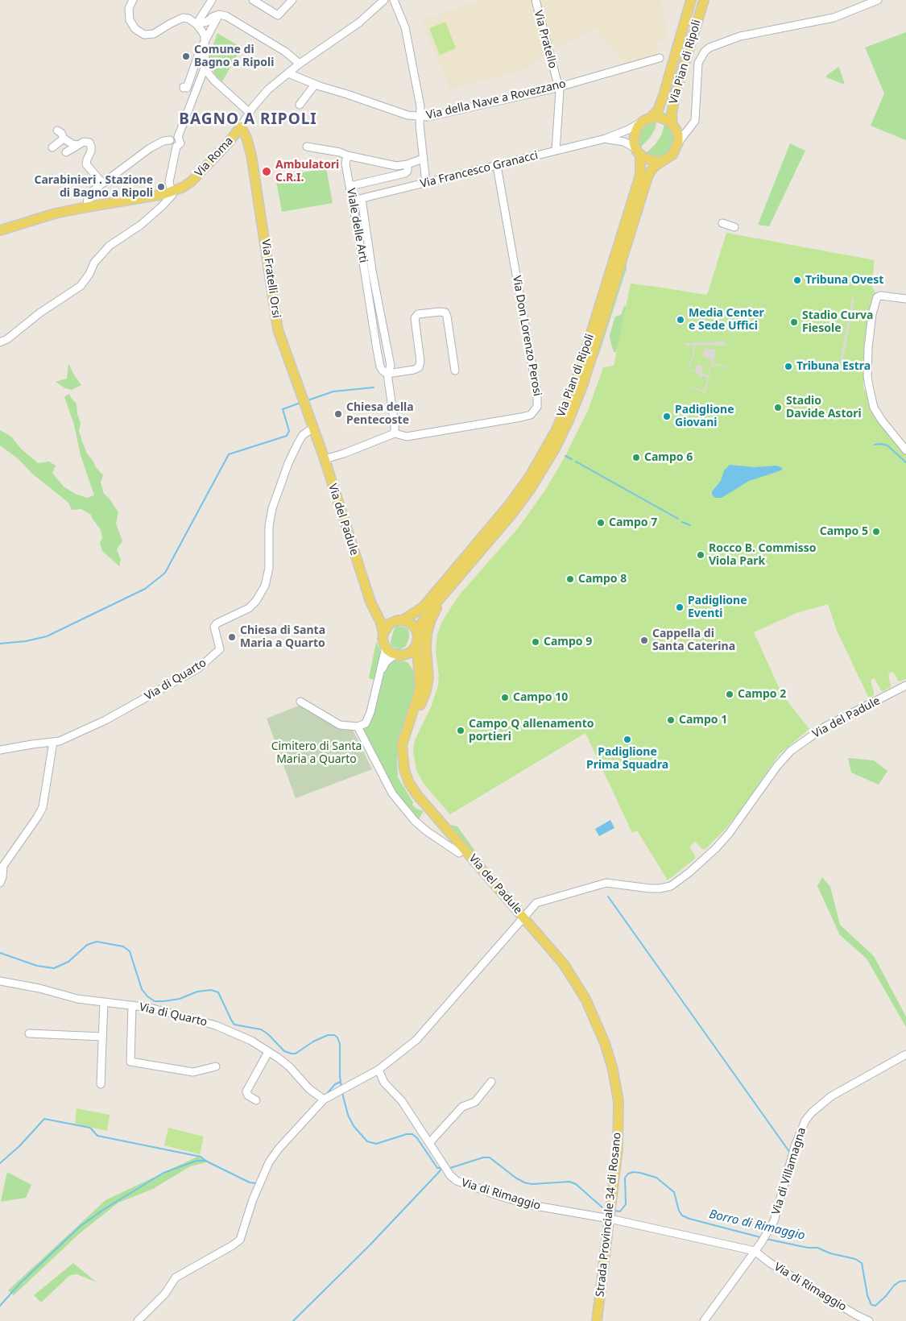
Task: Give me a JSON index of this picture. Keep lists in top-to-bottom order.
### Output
{
  "streets": {
    "main road": [
      "Via Pian di Ripoli",
      "Via Roma",
      "Via Fratelli Orsi",
      "Via del Padule",
      "Strada Provinciale 34 di Rosano"
    ],
    "street": [
      "Via Pratello",
      "Via della Nave a Rovezzano",
      "Via Francesco Granacci",
      "Viale delle Arti",
      "Via Don Lorenzo Perosi",
      "Via di Quarto",
      "Via di Villamagna",
      "Via di Rimaggio"
    ]
  },
  "crossings": [
    ["Via Pratello", "Via della Nave a Rovezzano"],
    ["Via Pratello", "Via Francesco Granacci"],
    ["Via Pian di Ripoli", "Via Francesco Granacci"],
    ["Via Pian di Ripoli", "Via del Padule"],
    ["Via della Nave a Rovezzano", "Via Roma"],
    ["Via Roma", "Via Fratelli Orsi"],
    ["Via Francesco Granacci", "Viale delle Arti"],
    ["Via Francesco Granacci", "Via Don Lorenzo Perosi"],
    ["Viale delle Arti", "Via Don Lorenzo Perosi"],
    ["Via Fratelli Orsi", "Via del Padule"],
    ["Via Fratelli Orsi", "Via di Quarto"],
    ["Via del Padule", "Via di Quarto"],
    ["Via del Padule", "Strada Provinciale 34 di Rosano"],
    ["Via di Villamagna", "Via di Rimaggio"],
    ["Via di Rimaggio", "Strada Provinciale 34 di Rosano"]
  ],
  "districts": ["BAGNO A RIPOLI"],
  "water": ["Borro di Rimaggio"],
  "parks": ["Cimitero di Santa Maria a Quarto"],
  "places": [
    "Comune di Bagno a Ripoli",
    "Ambulatori C.R.I.",
    "Carabinieri . Stazione di Bagno a Ripoli",
    "Tribuna Ovest",
    "Media Center e Sede Uffici",
    "Stadio Curva Fiesole",
    "Tribuna Estra",
    "Stadio Davide Astori",
    "Chiesa della Pentecoste",
    "Padiglione Giovani",
    "Campo 6",
    "Campo 7",
    "Campo 5",
    "Rocco B. Commisso Viola Park",
    "Campo 8",
    "Padiglione Eventi",
    "Chiesa di Santa Maria a Quarto",
    "Cappella di Santa Caterina",
    "Campo 9",
    "Campo 2",
    "Campo 10",
    "Campo 1",
    "Campo Q allenamento portieri",
    "Padiglione Prima Squadra"
  ]
}
